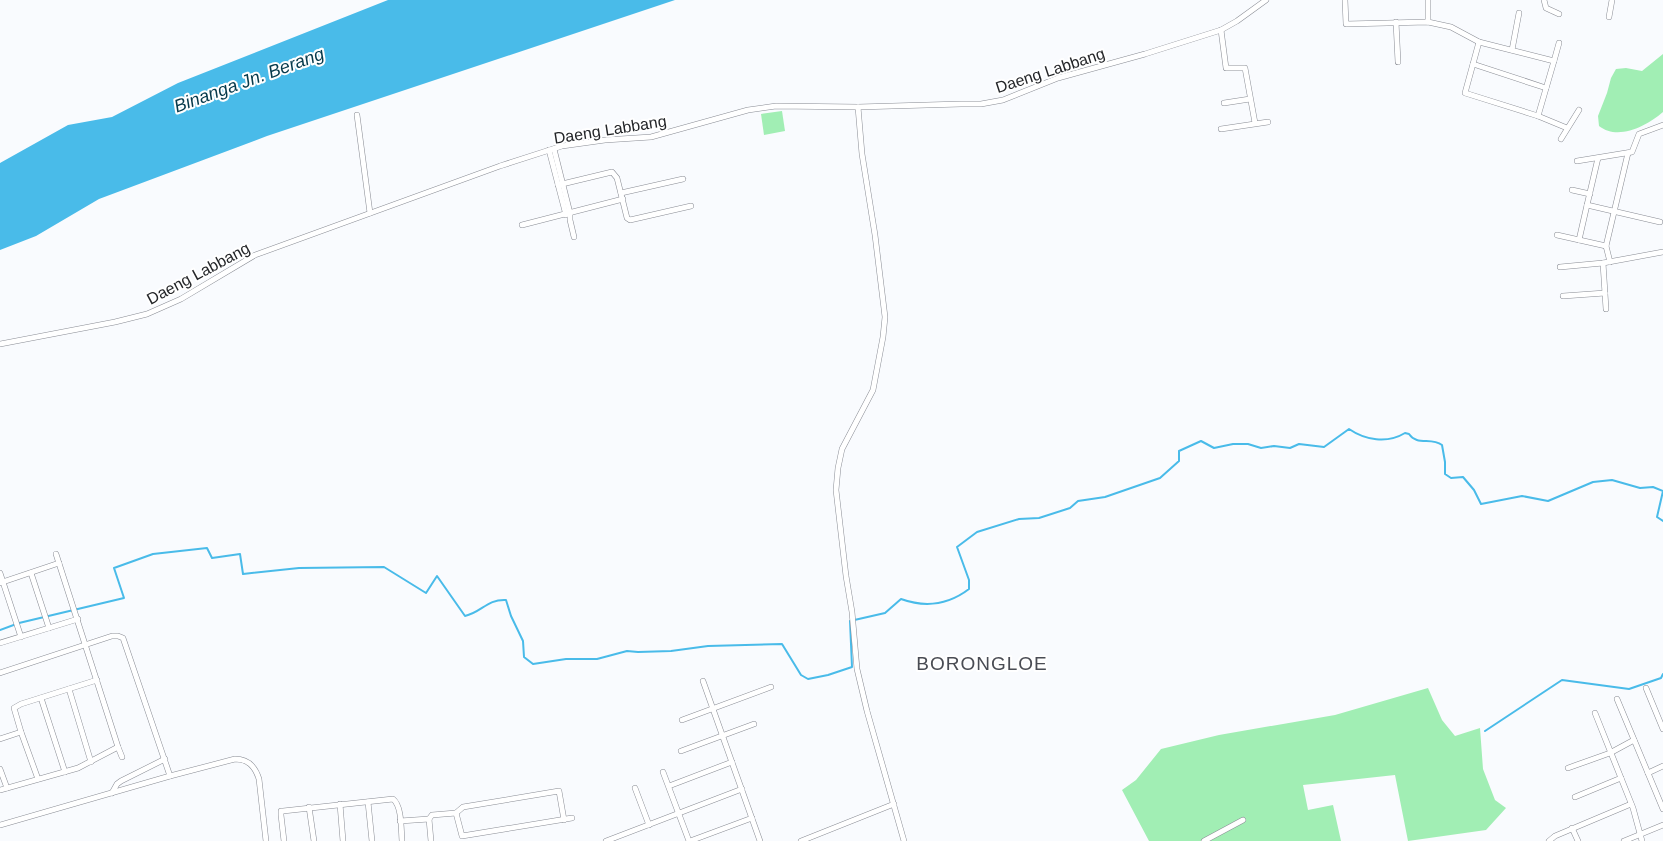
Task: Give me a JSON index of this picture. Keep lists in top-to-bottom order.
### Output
{
  "streets": {
    "street": ["Daeng Labbang"]
  },
  "districts": ["BORONGLOE"],
  "water": ["Binanga Jn. Berang"]
}
